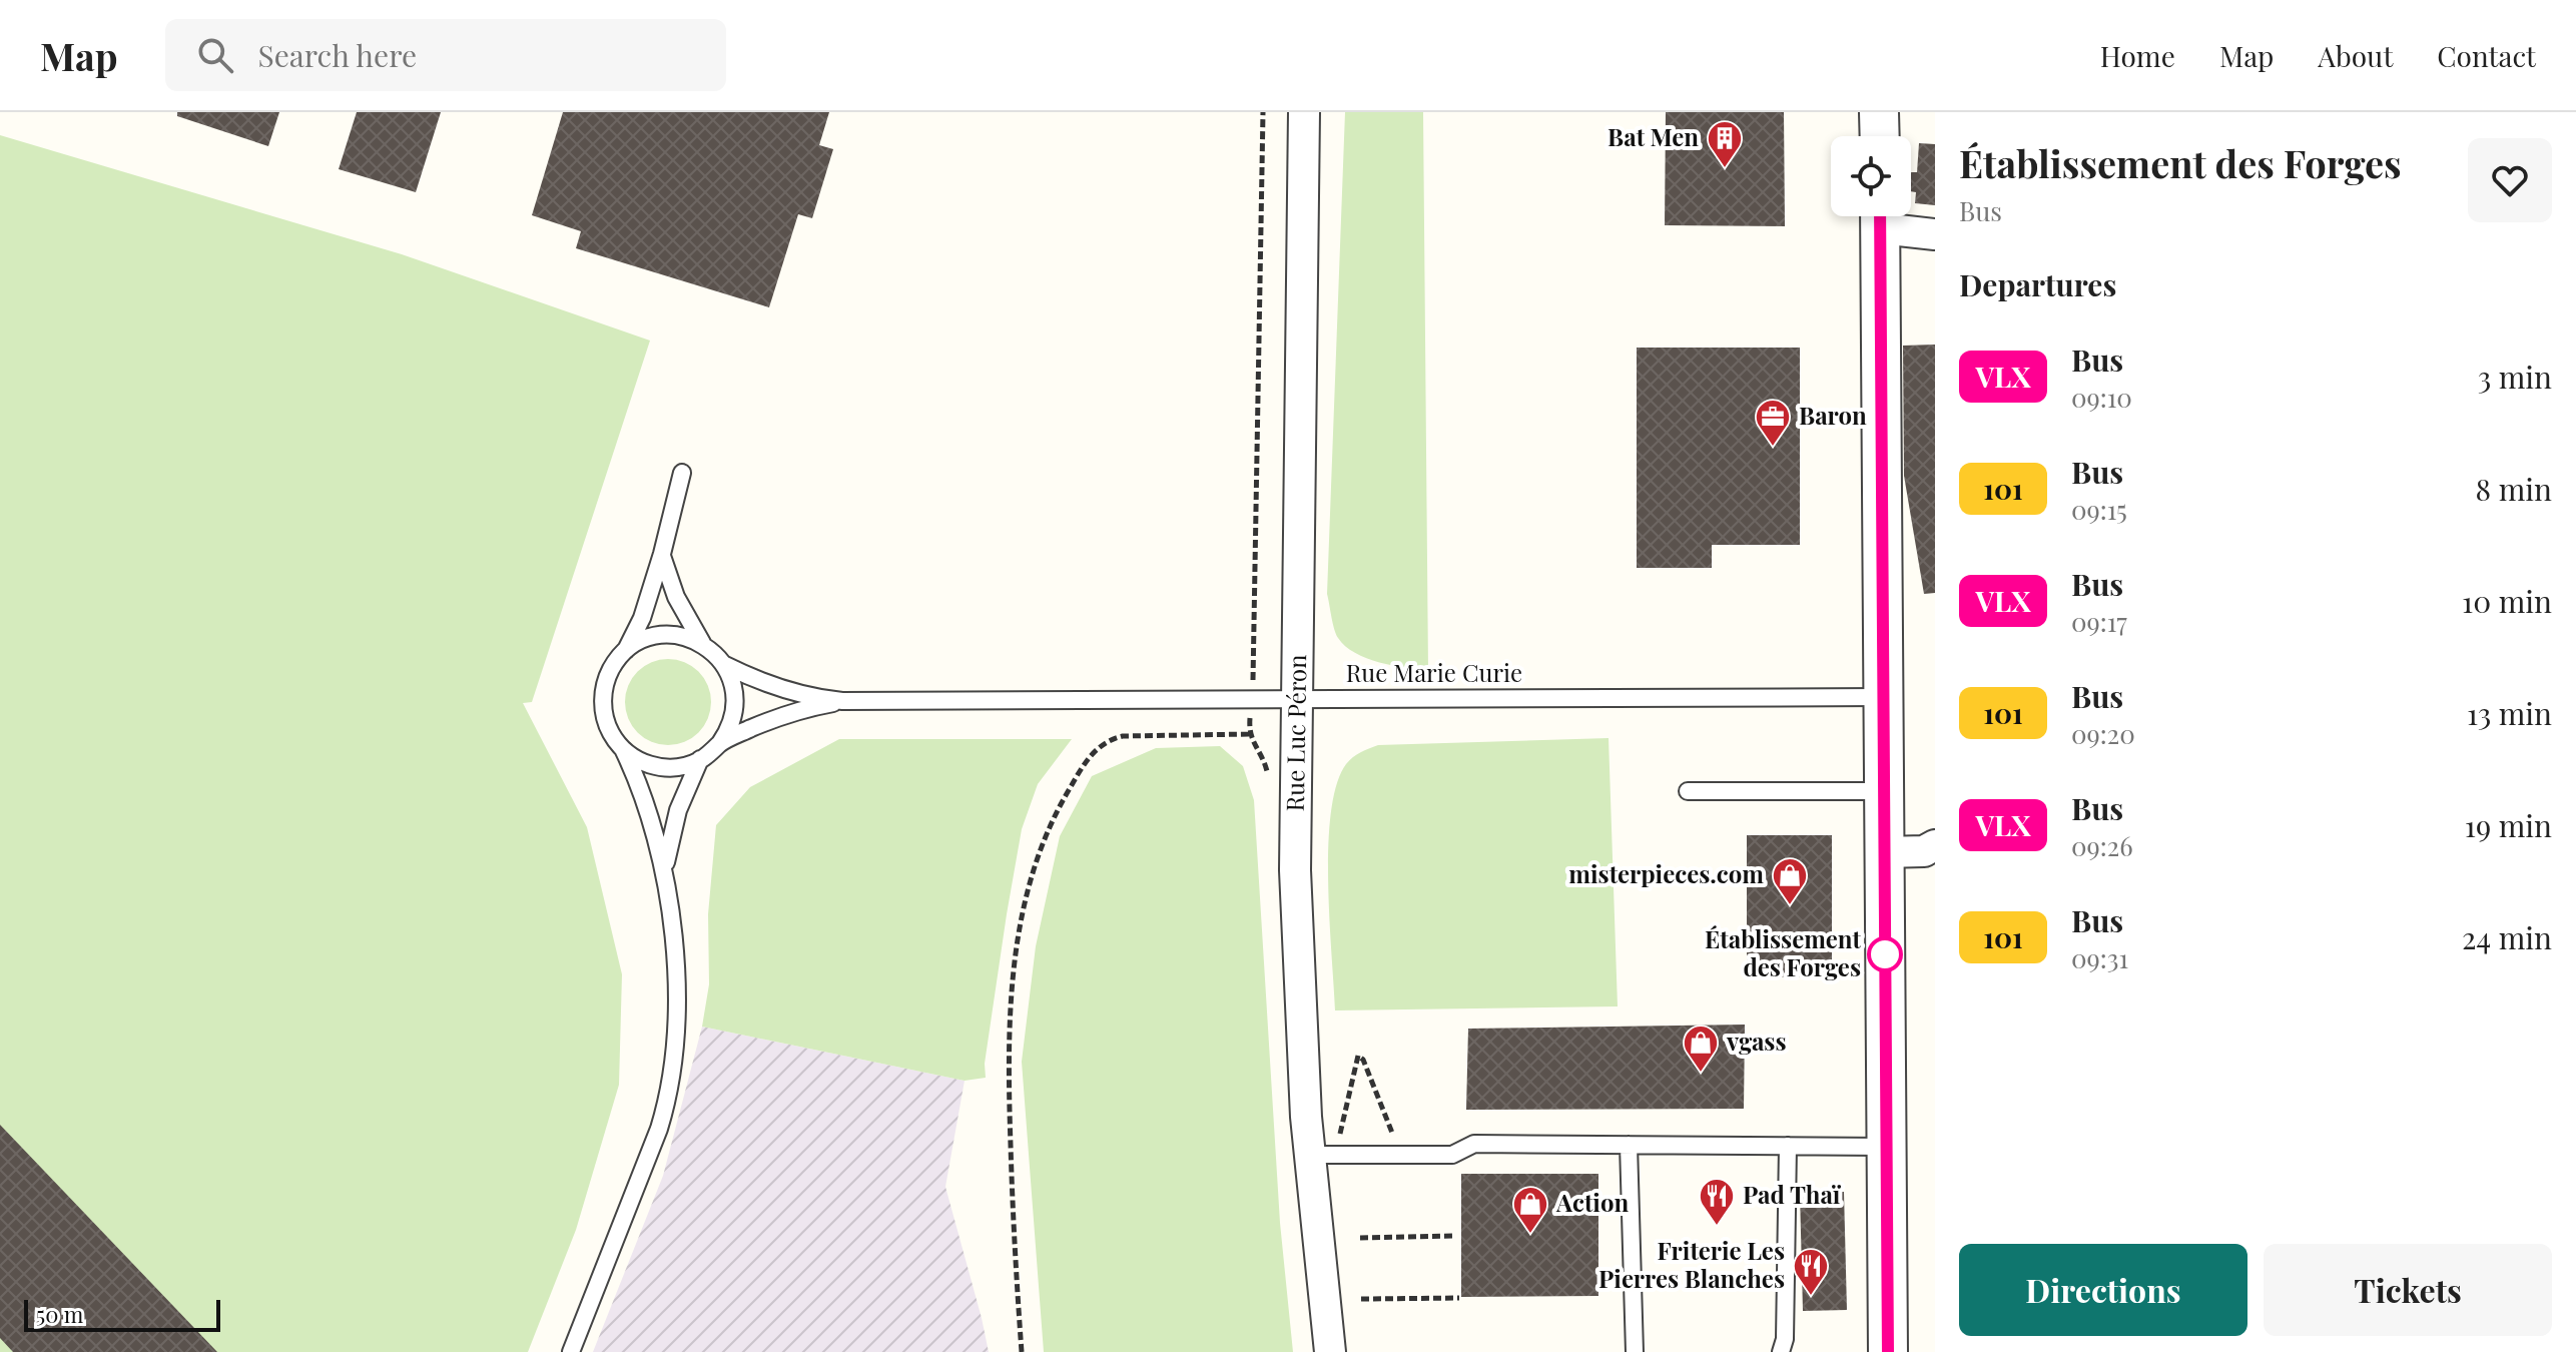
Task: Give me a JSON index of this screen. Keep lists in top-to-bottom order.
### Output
{
  "streets": {
    "street": ["Rue Luc Péron"],
    "lane": ["Rue Marie Curie"]
  },
  "crossings": [
    ["Rue Marie Curie", "Rue Luc Péron"]
  ],
  "places": {
    "building": ["Bat Men"],
    "office": ["Baron"],
    "shop": ["misterpieces.com", "vgass", "Action"],
    "other": ["Établissement des Forges"],
    "restaurant": ["Pad Thaï", "Friterie Les Pierres Blanches"]
  },
  "lines": ["bus line VLX"],
  "scale_bar": "50 m",
  "page": {
    "header": "Map",
    "search": "Search here",
    "nav": [
      "Home",
      "Map",
      "About",
      "Contact"
    ],
    "heading": [
      ["Établissement des Forges", "Bus"],
      "Departures"
    ],
    "list": [
      {
        "mark": "VLX",
        "name": "Bus",
        "note": "09:10",
        "value": "3 min"
      },
      {
        "mark": "101",
        "name": "Bus",
        "note": "09:15",
        "value": "8 min"
      },
      {
        "mark": "VLX",
        "name": "Bus",
        "note": "09:17",
        "value": "10 min"
      },
      {
        "mark": "101",
        "name": "Bus",
        "note": "09:20",
        "value": "13 min"
      },
      {
        "mark": "VLX",
        "name": "Bus",
        "note": "09:26",
        "value": "19 min"
      },
      {
        "mark": "101",
        "name": "Bus",
        "note": "09:31",
        "value": "24 min"
      }
    ],
    "buttons": ["Directions", "Tickets"],
    "scale": "50 m"
  }
}
